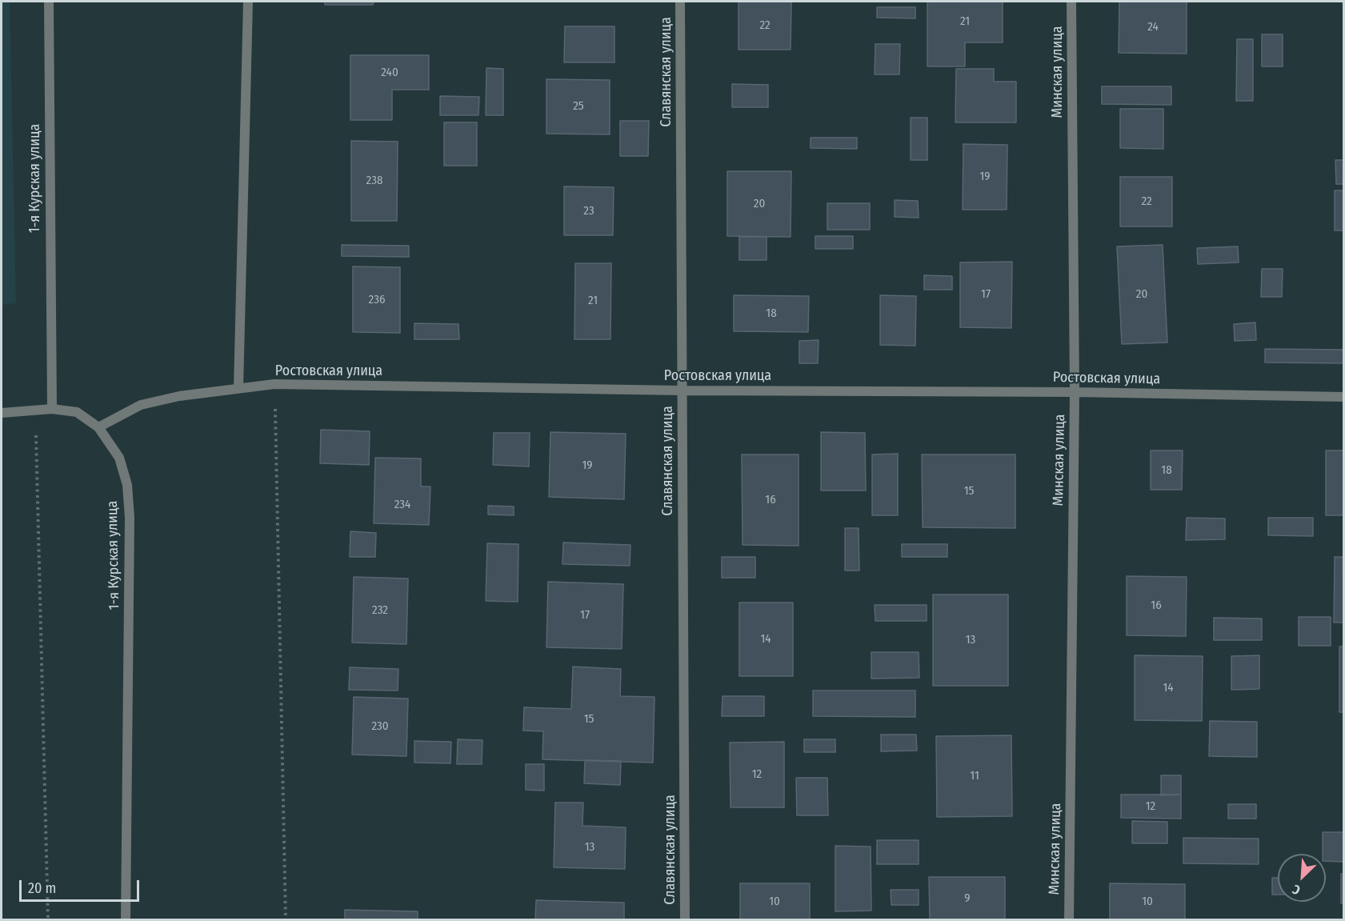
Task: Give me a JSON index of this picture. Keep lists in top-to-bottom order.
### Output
{
  "streets": {
    "street": [
      "Славянская улица",
      "Минская улица",
      "1-я Курская улица",
      "Ростовская улица"
    ]
  },
  "crossings": [
    ["Славянская улица", "Ростовская улица"],
    ["Минская улица", "Ростовская улица"],
    ["1-я Курская улица", "Ростовская улица"]
  ],
  "house_numbers": [
    "21",
    "22",
    "24",
    "240",
    "25",
    "19",
    "238",
    "22",
    "20",
    "23",
    "17",
    "20",
    "236",
    "21",
    "18",
    "19",
    "18",
    "15",
    "16",
    "234",
    "16",
    "232",
    "17",
    "14",
    "13",
    "14",
    "15",
    "230",
    "12",
    "11",
    "12",
    "13",
    "9",
    "10",
    "10"
  ],
  "scale_bar": "20 m",
  "north": "bottom left"
}
